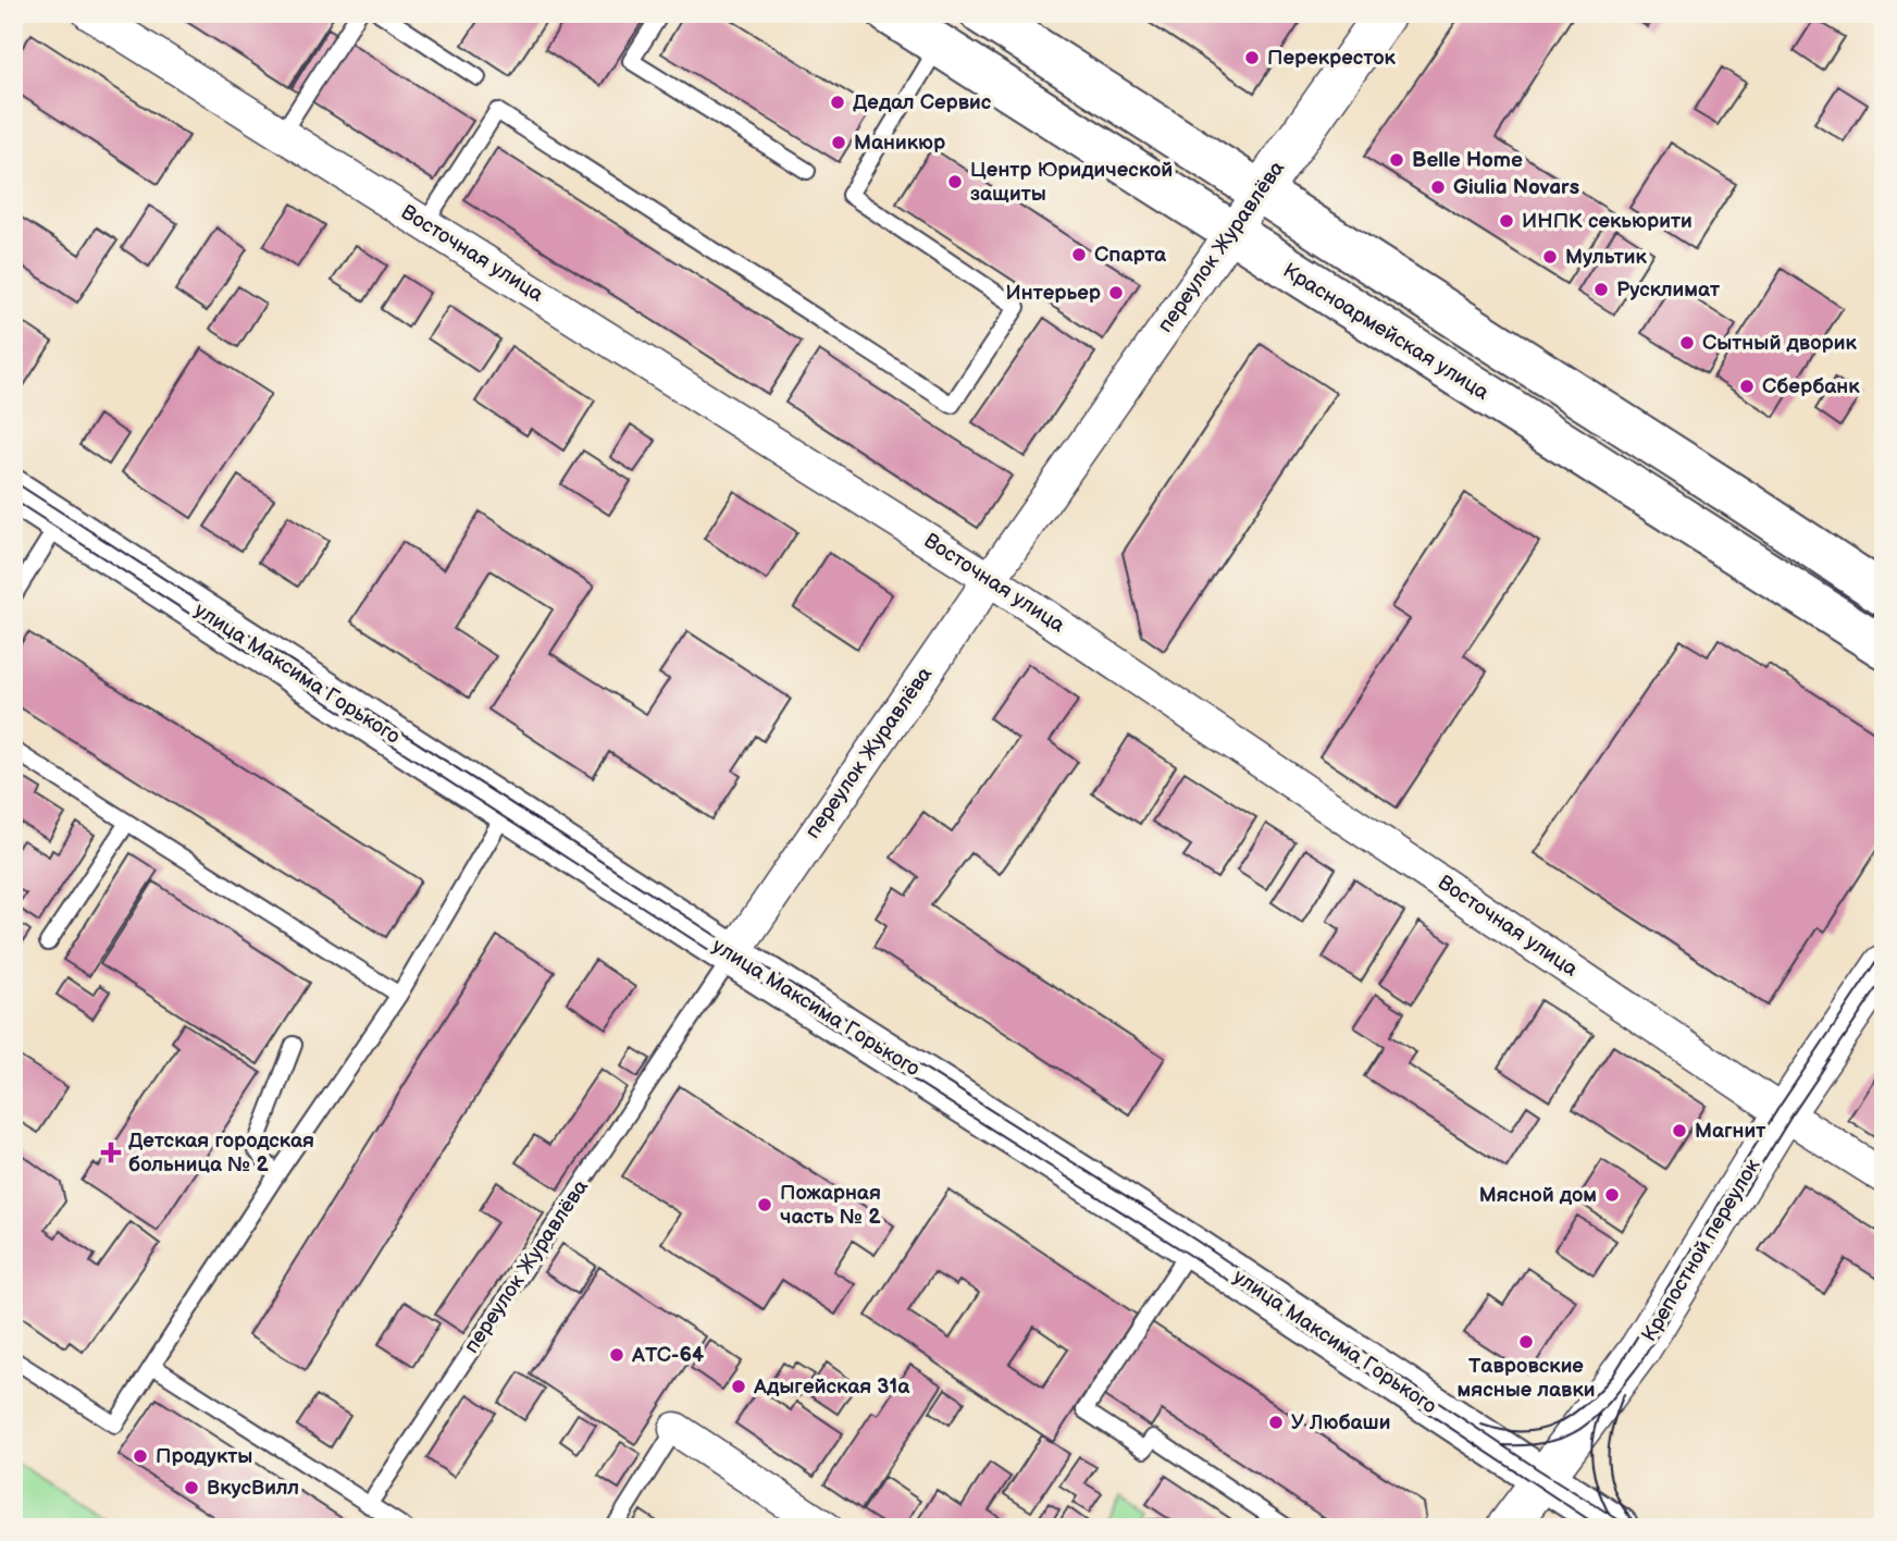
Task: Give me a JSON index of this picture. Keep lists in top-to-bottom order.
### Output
{
  "streets": {
    "main road": ["Красноармейская улица", "улица Максима Горького"],
    "street": ["переулок Журавлёва", "Восточная улица", "Крепостной переулок"]
  },
  "crossings": [
    ["переулок Журавлёва", "Восточная улица"],
    ["переулок Журавлёва", "Красноармейская улица"],
    ["переулок Журавлёва", "улица Максима Горького"],
    ["Восточная улица", "Крепостной переулок"],
    ["улица Максима Горького", "Крепостной переулок"]
  ],
  "places": {
    "other": [
      "Перекресток",
      "Дедал Сервис",
      "Маникюр",
      "Belle Home",
      "Центр Юридической защиты",
      "Giulia Novars",
      "ИНПК секьюрити",
      "Спарта",
      "Мультик",
      "Русклимат",
      "Интерьер",
      "Сытный дворик",
      "Сбербанк",
      "Магнит",
      "Мясной дом",
      "Пожарная часть № 2",
      "Тавровские мясные лавки",
      "АТС-64",
      "Адыгейская 31а",
      "У Любаши",
      "Продукты",
      "ВкусВилл"
    ],
    "health": ["Детская городская больница № 2"]
  }
}
